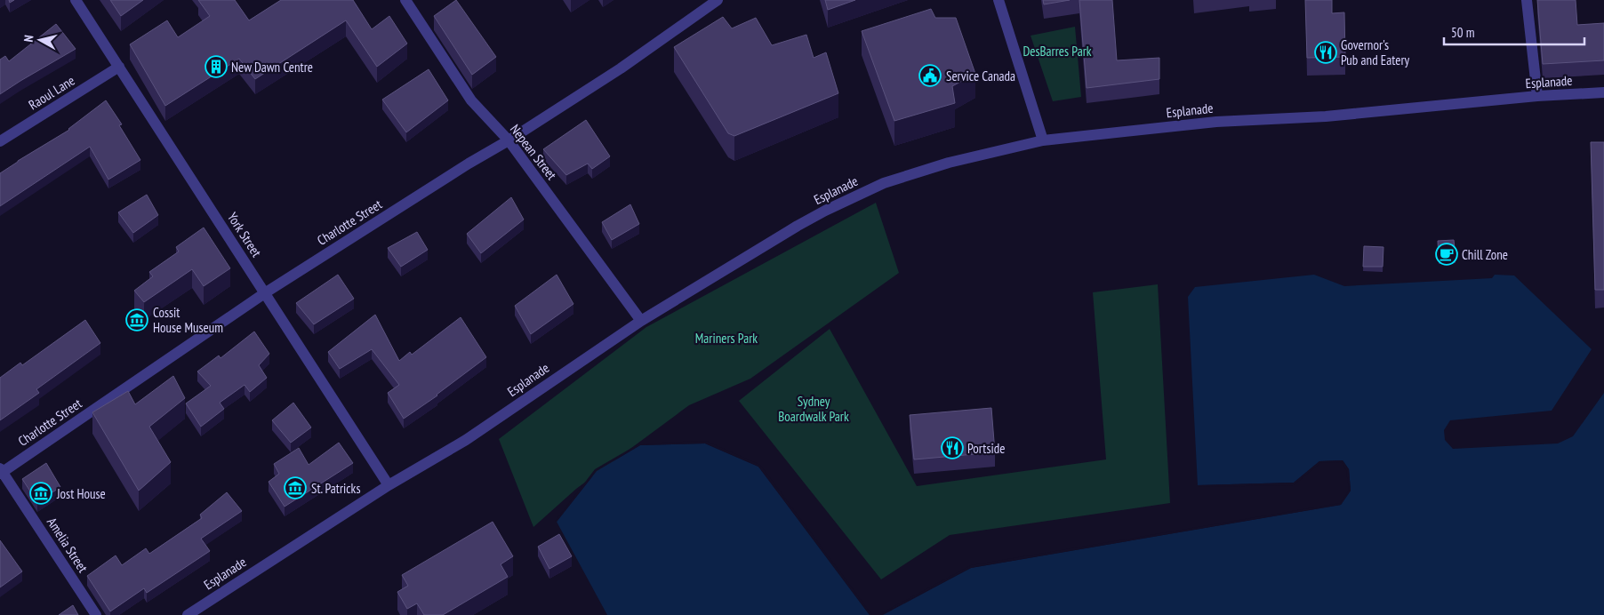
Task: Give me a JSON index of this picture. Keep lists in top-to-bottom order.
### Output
{
  "streets": {
    "street": [
      "Esplanade",
      "Raoul Lane",
      "Nepean Street",
      "Charlotte Street",
      "York Street",
      "Amelia Street"
    ]
  },
  "crossings": [
    ["Esplanade", "Nepean Street"],
    ["Esplanade", "York Street"],
    ["Raoul Lane", "York Street"],
    ["Nepean Street", "Charlotte Street"],
    ["Charlotte Street", "York Street"],
    ["Charlotte Street", "Amelia Street"]
  ],
  "parks": ["DesBarres Park", "Mariners Park", "Sydney Boardwalk Park"],
  "places": {
    "restaurant": ["Governor's Pub and Eatery", "Portside"],
    "building": ["New Dawn Centre"],
    "public building": ["Service Canada"],
    "cafe": ["Chill Zone"],
    "museum": ["Cossit House Museum", "St. Patricks", "Jost House"]
  },
  "scale_bar": "50 m",
  "north": "left"
}
